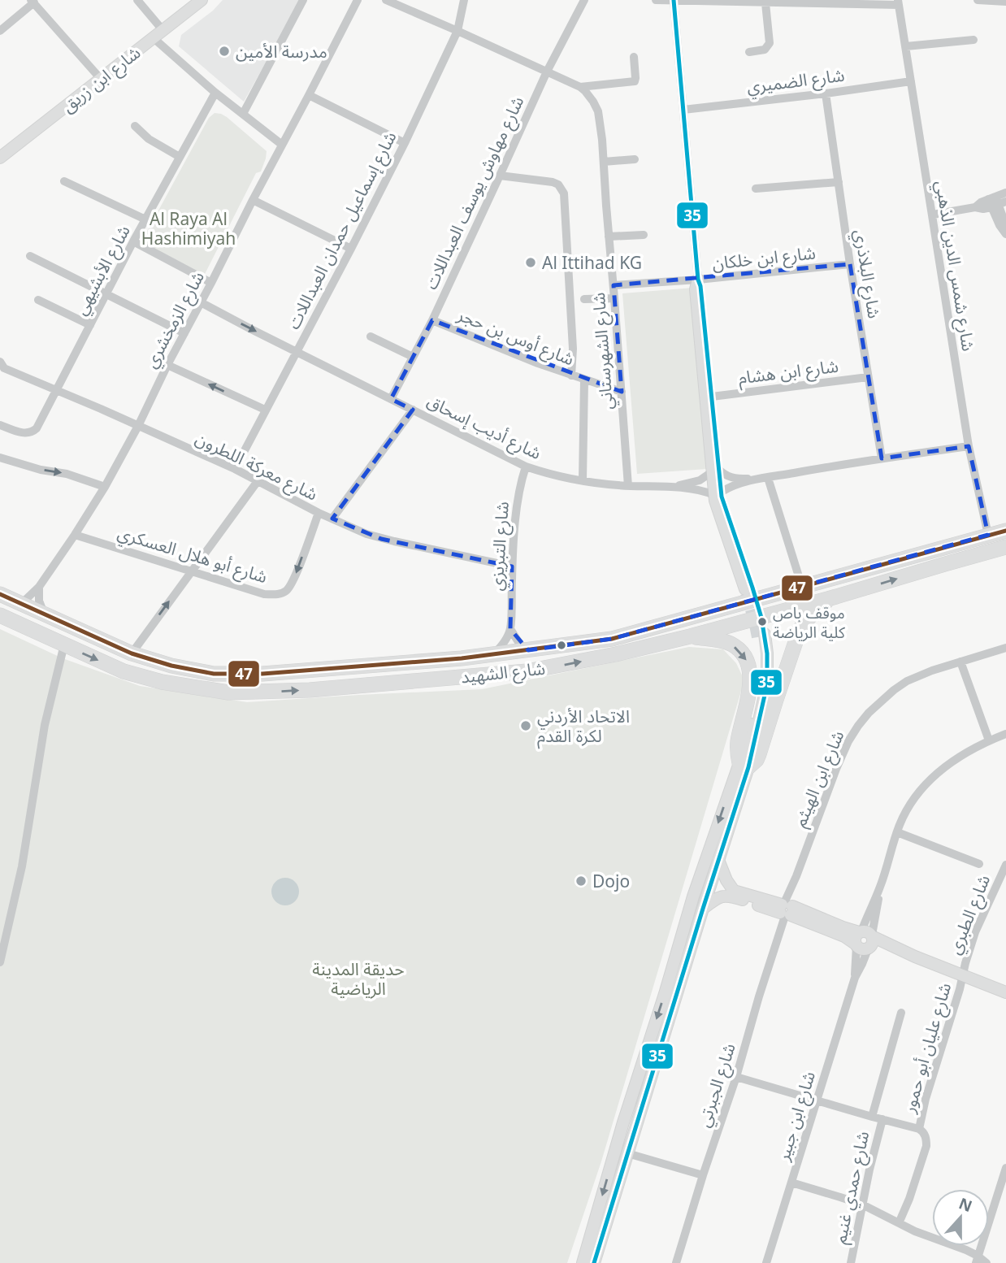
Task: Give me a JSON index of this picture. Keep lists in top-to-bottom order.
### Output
{
  "streets": {
    "highway": ["شارع الشهيد"],
    "main road": ["شارع ابن زريق"],
    "street": [
      "شارع الضميري",
      "شارع مهاوش يوسف العبداللات",
      "شارع إسماعيل حمدان العبداللات",
      "شارع ابن خلكان",
      "شارع شمس الدين الذهبي",
      "شارع الأبشيهي",
      "شارع البلاذري",
      "شارع الزمخشري",
      "شارع أوس بن حجر",
      "شارع الشهرستاني",
      "شارع ابن هشام",
      "شارع أديب إسحاق",
      "شارع معركة اللطرون",
      "شارع التبريزي",
      "شارع أبو هلال العسكري",
      "شارع ابن الهيثم",
      "شارع الطبري",
      "شارع عليان أبو حمور",
      "شارع الجبرتي",
      "شارع ابن جبير",
      "شارع حمدي غنيم"
    ]
  },
  "crossings": [
    ["شارع الضميري", "شارع شمس الدين الذهبي"],
    ["شارع الضميري", "شارع البلاذري"],
    ["شارع مهاوش يوسف العبداللات", "شارع أوس بن حجر"],
    ["شارع مهاوش يوسف العبداللات", "شارع الشهرستاني"],
    ["شارع مهاوش يوسف العبداللات", "شارع أديب إسحاق"],
    ["شارع إسماعيل حمدان العبداللات", "شارع الشهرستاني"],
    ["شارع إسماعيل حمدان العبداللات", "شارع أديب إسحاق"],
    ["شارع إسماعيل حمدان العبداللات", "شارع معركة اللطرون"],
    ["شارع ابن خلكان", "شارع البلاذري"],
    ["شارع ابن خلكان", "شارع الشهرستاني"],
    ["شارع شمس الدين الذهبي", "شارع أديب إسحاق"],
    ["شارع شمس الدين الذهبي", "شارع الشهيد"],
    ["شارع الأبشيهي", "شارع معركة اللطرون"],
    ["شارع البلاذري", "شارع ابن هشام"],
    ["شارع البلاذري", "شارع أديب إسحاق"],
    ["شارع الزمخشري", "شارع أديب إسحاق"],
    ["شارع الزمخشري", "شارع معركة اللطرون"],
    ["شارع الزمخشري", "شارع أبو هلال العسكري"],
    ["شارع الزمخشري", "شارع الشهيد"],
    ["شارع أوس بن حجر", "شارع الشهرستاني"],
    ["شارع الشهرستاني", "شارع أديب إسحاق"],
    ["شارع أديب إسحاق", "شارع التبريزي"],
    ["شارع معركة اللطرون", "شارع التبريزي"],
    ["شارع معركة اللطرون", "شارع أبو هلال العسكري"],
    ["شارع ابن الهيثم", "شارع الجبرتي"],
    ["شارع الطبري", "شارع عليان أبو حمور"],
    ["شارع عليان أبو حمور", "شارع الجبرتي"],
    ["شارع عليان أبو حمور", "شارع ابن جبير"],
    ["شارع عليان أبو حمور", "شارع حمدي غنيم"]
  ],
  "parks": ["Al Raya Al Hashimiyah", "حديقة المدينة الرياضية"],
  "places": [
    "مدرسة الأمين",
    "Al Ittihad KG",
    "موقف باص كلية الرياضة",
    "الاتحاد الأردني لكرة القدم",
    "Dojo"
  ],
  "lines": ["transit line 35", "transit line 47"],
  "north": "top"
}
